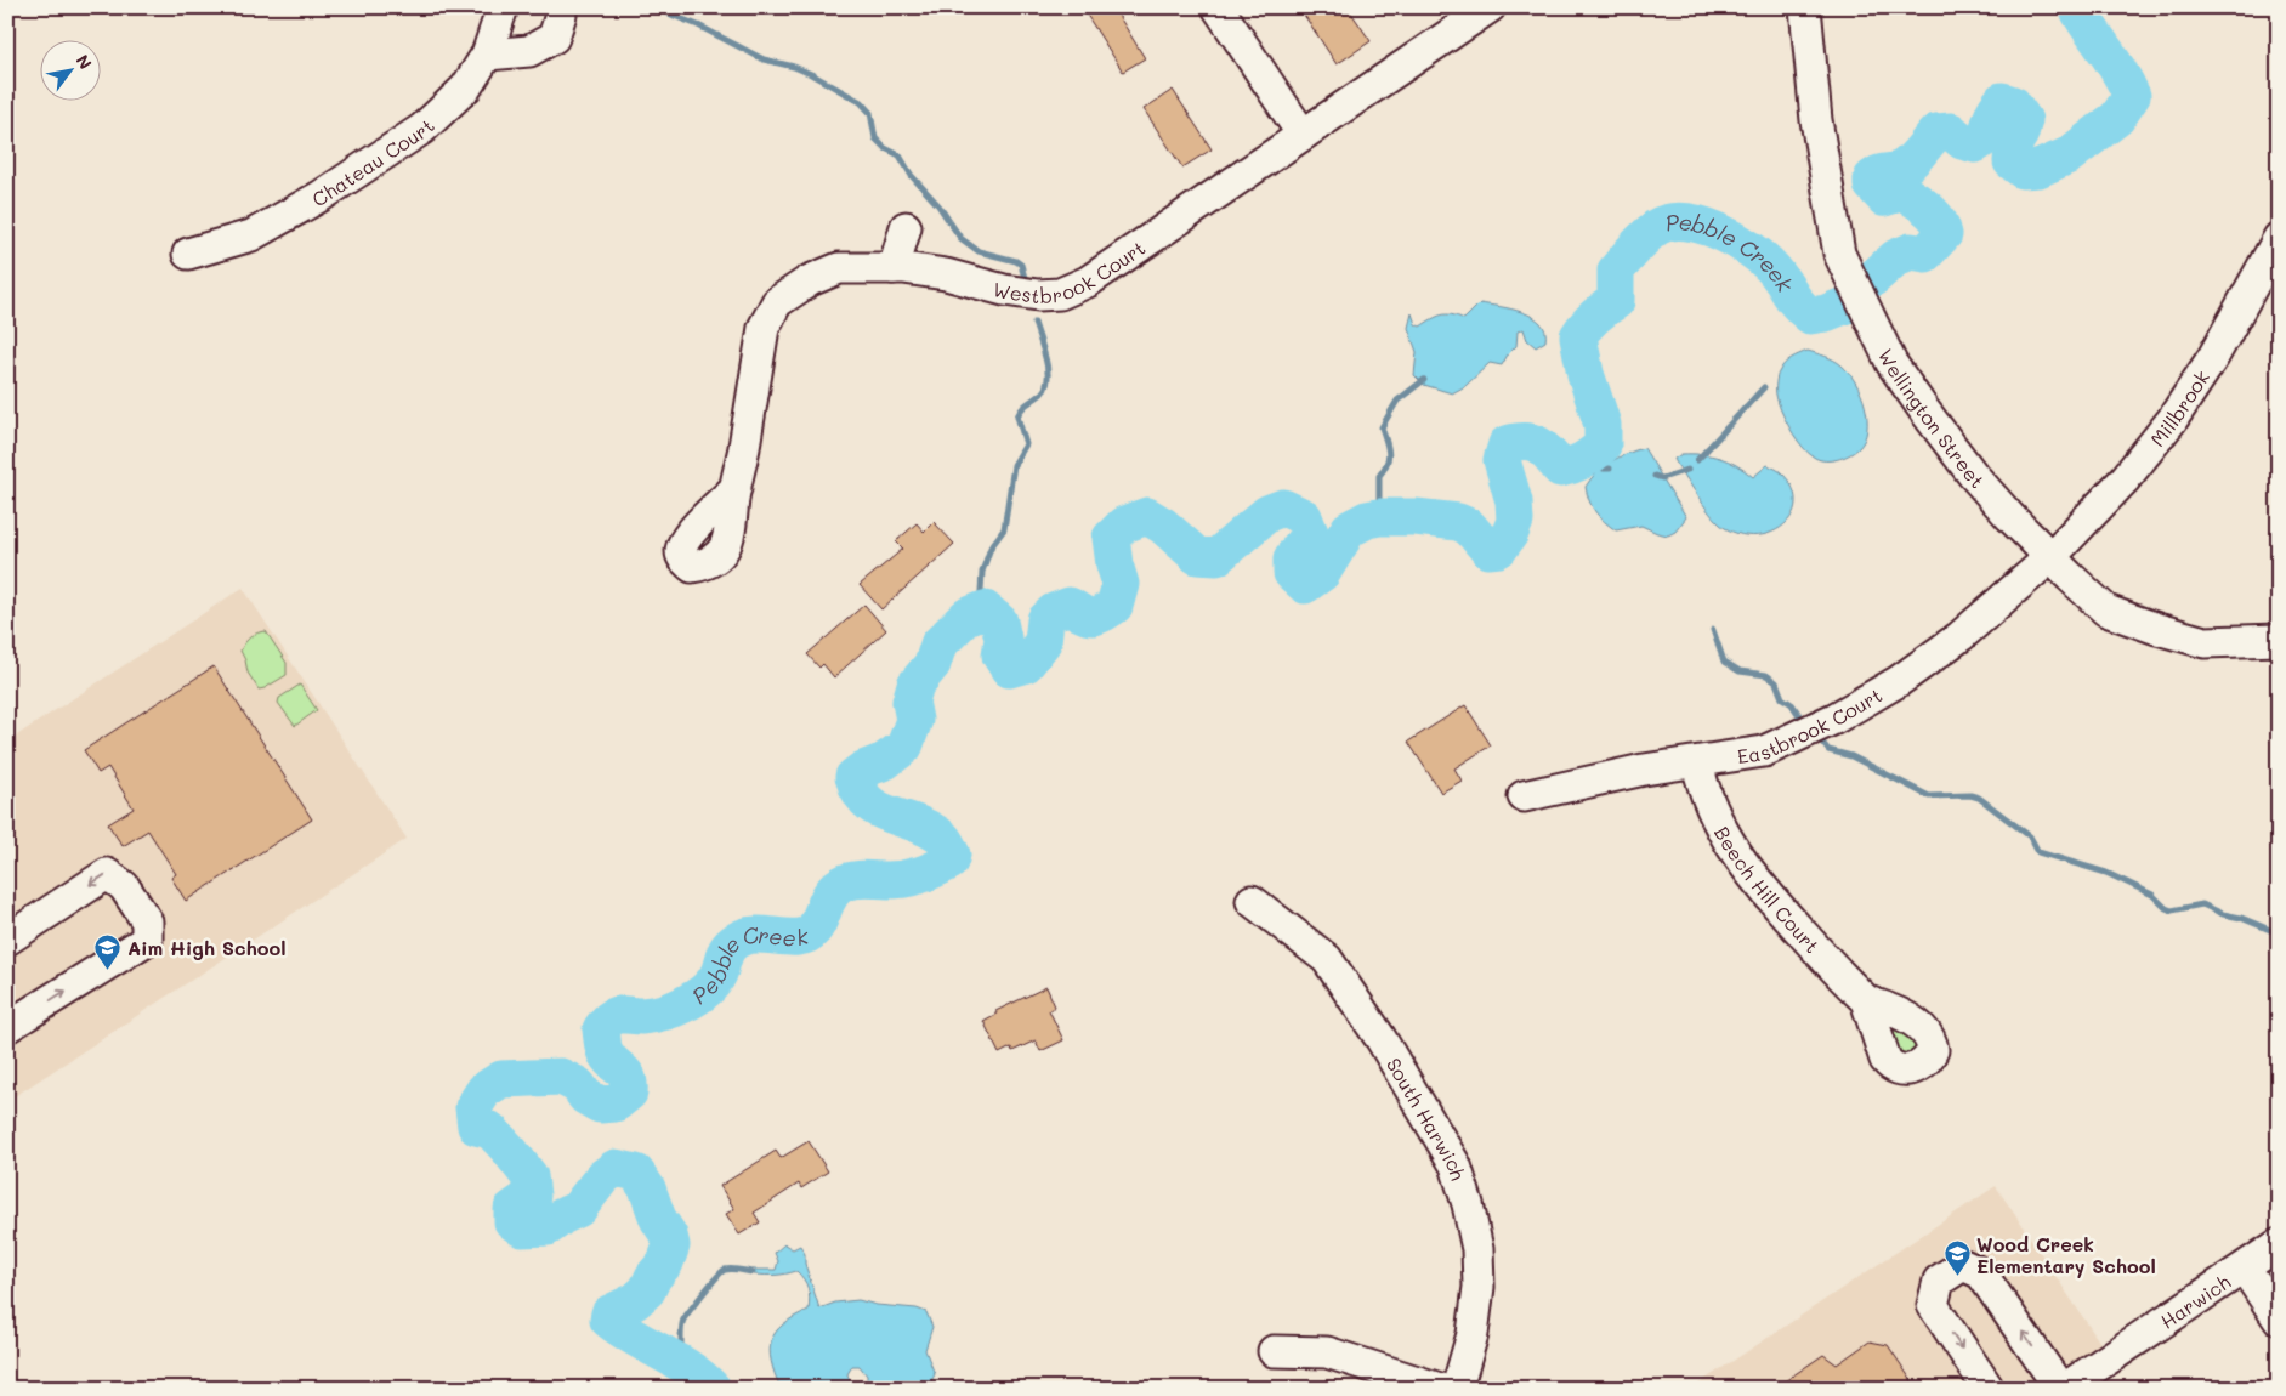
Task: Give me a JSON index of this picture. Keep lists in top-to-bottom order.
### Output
{
  "streets": {
    "street": [
      "Chateau Court",
      "Westbrook Court",
      "Millbrook",
      "Wellington Street",
      "Eastbrook Court",
      "Beech Hill Court",
      "South Harwich",
      "Harwich"
    ]
  },
  "crossings": [
    ["Millbrook", "Wellington Street"],
    ["Millbrook", "Eastbrook Court"],
    ["Wellington Street", "Eastbrook Court"],
    ["Eastbrook Court", "Beech Hill Court"]
  ],
  "water": ["Pebble Creek"],
  "places": {
    "school or university": ["Aim High School", "Wood Creek Elementary School"]
  },
  "north": "top right"
}
